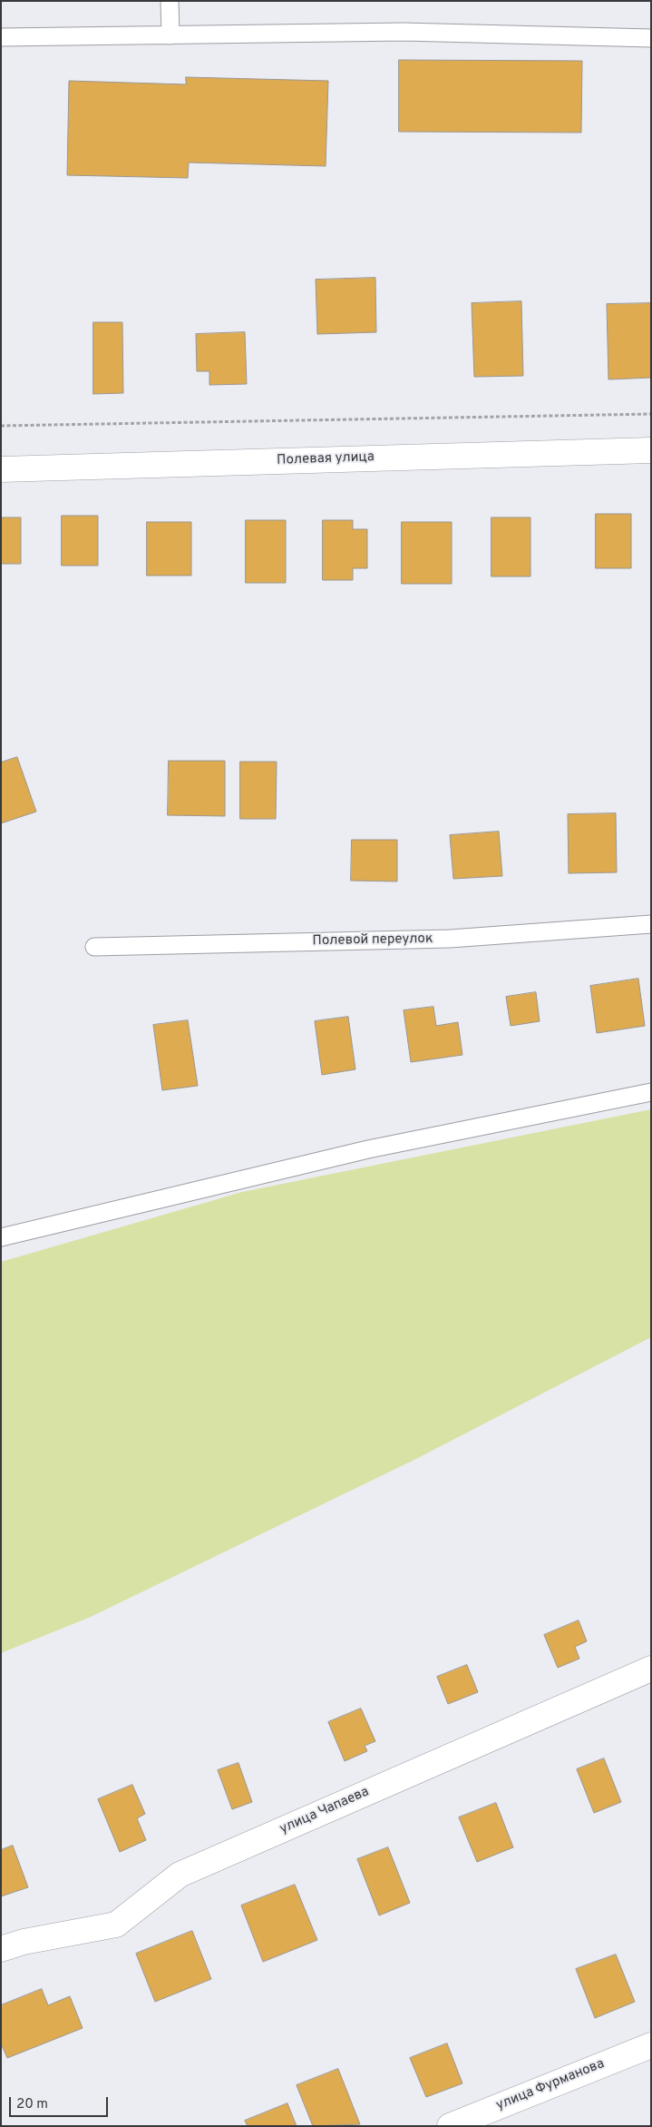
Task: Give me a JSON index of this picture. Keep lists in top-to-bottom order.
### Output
{
  "streets": {
    "street": ["Полевая улица", "улица Чапаева", "улица Фурманова"],
    "lane": ["Полевой переулок"]
  },
  "scale_bar": "20 m"
}
